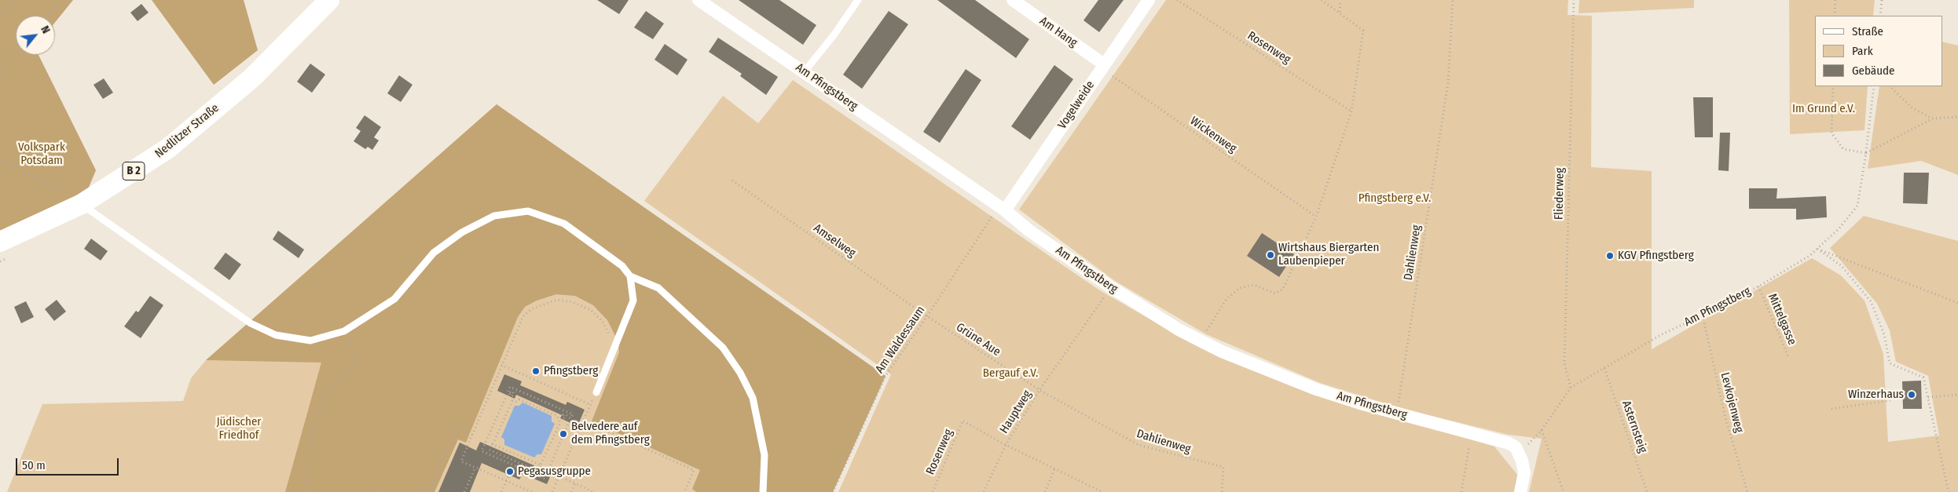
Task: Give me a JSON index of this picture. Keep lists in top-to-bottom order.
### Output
{
  "streets": {
    "main road": ["Nedlitzer Straße", "B 2"],
    "street": ["Am Hang", "Am Pfingstberg", "Vogelweide"],
    "path": [
      "Rosenweg",
      "Wickenweg",
      "Fliederweg",
      "Amselweg",
      "Dahlienweg",
      "Mittelgasse",
      "Am Waldessaum",
      "Grüne Aue",
      "Levkojenweg",
      "Hauptweg",
      "Asternsteig"
    ]
  },
  "crossings": [
    ["Am Hang", "Vogelweide"],
    ["Am Hang", "Wickenweg"],
    ["Rosenweg", "Hauptweg"],
    ["Am Pfingstberg", "Vogelweide"],
    ["Am Pfingstberg", "Fliederweg"],
    ["Am Pfingstberg", "Dahlienweg"],
    ["Am Pfingstberg", "Mittelgasse"],
    ["Am Pfingstberg", "Am Waldessaum"],
    ["Am Pfingstberg", "Levkojenweg"],
    ["Am Pfingstberg", "Hauptweg"],
    ["Am Pfingstberg", "Asternsteig"],
    ["Vogelweide", "Wickenweg"],
    ["Vogelweide", "Am Waldessaum"],
    ["Amselweg", "Am Waldessaum"],
    ["Amselweg", "Grüne Aue"],
    ["Dahlienweg", "Grüne Aue"],
    ["Dahlienweg", "Hauptweg"],
    ["Am Waldessaum", "Grüne Aue"],
    ["Grüne Aue", "Hauptweg"]
  ],
  "parks": [
    "Im Grund e.V.",
    "Volkspark Potsdam",
    "Pfingstberg e.V.",
    "Bergauf e.V.",
    "Jüdischer Friedhof"
  ],
  "places": [
    "Wirtshaus Biergarten Laubenpieper",
    "KGV Pfingstberg",
    "Pfingstberg",
    "Winzerhaus",
    "Belvedere auf dem Pfingstberg",
    "Pegasusgruppe"
  ],
  "legend": ["Straße", "Park", "Gebäude"],
  "scale_bar": "50 m",
  "north": "top right"
}
